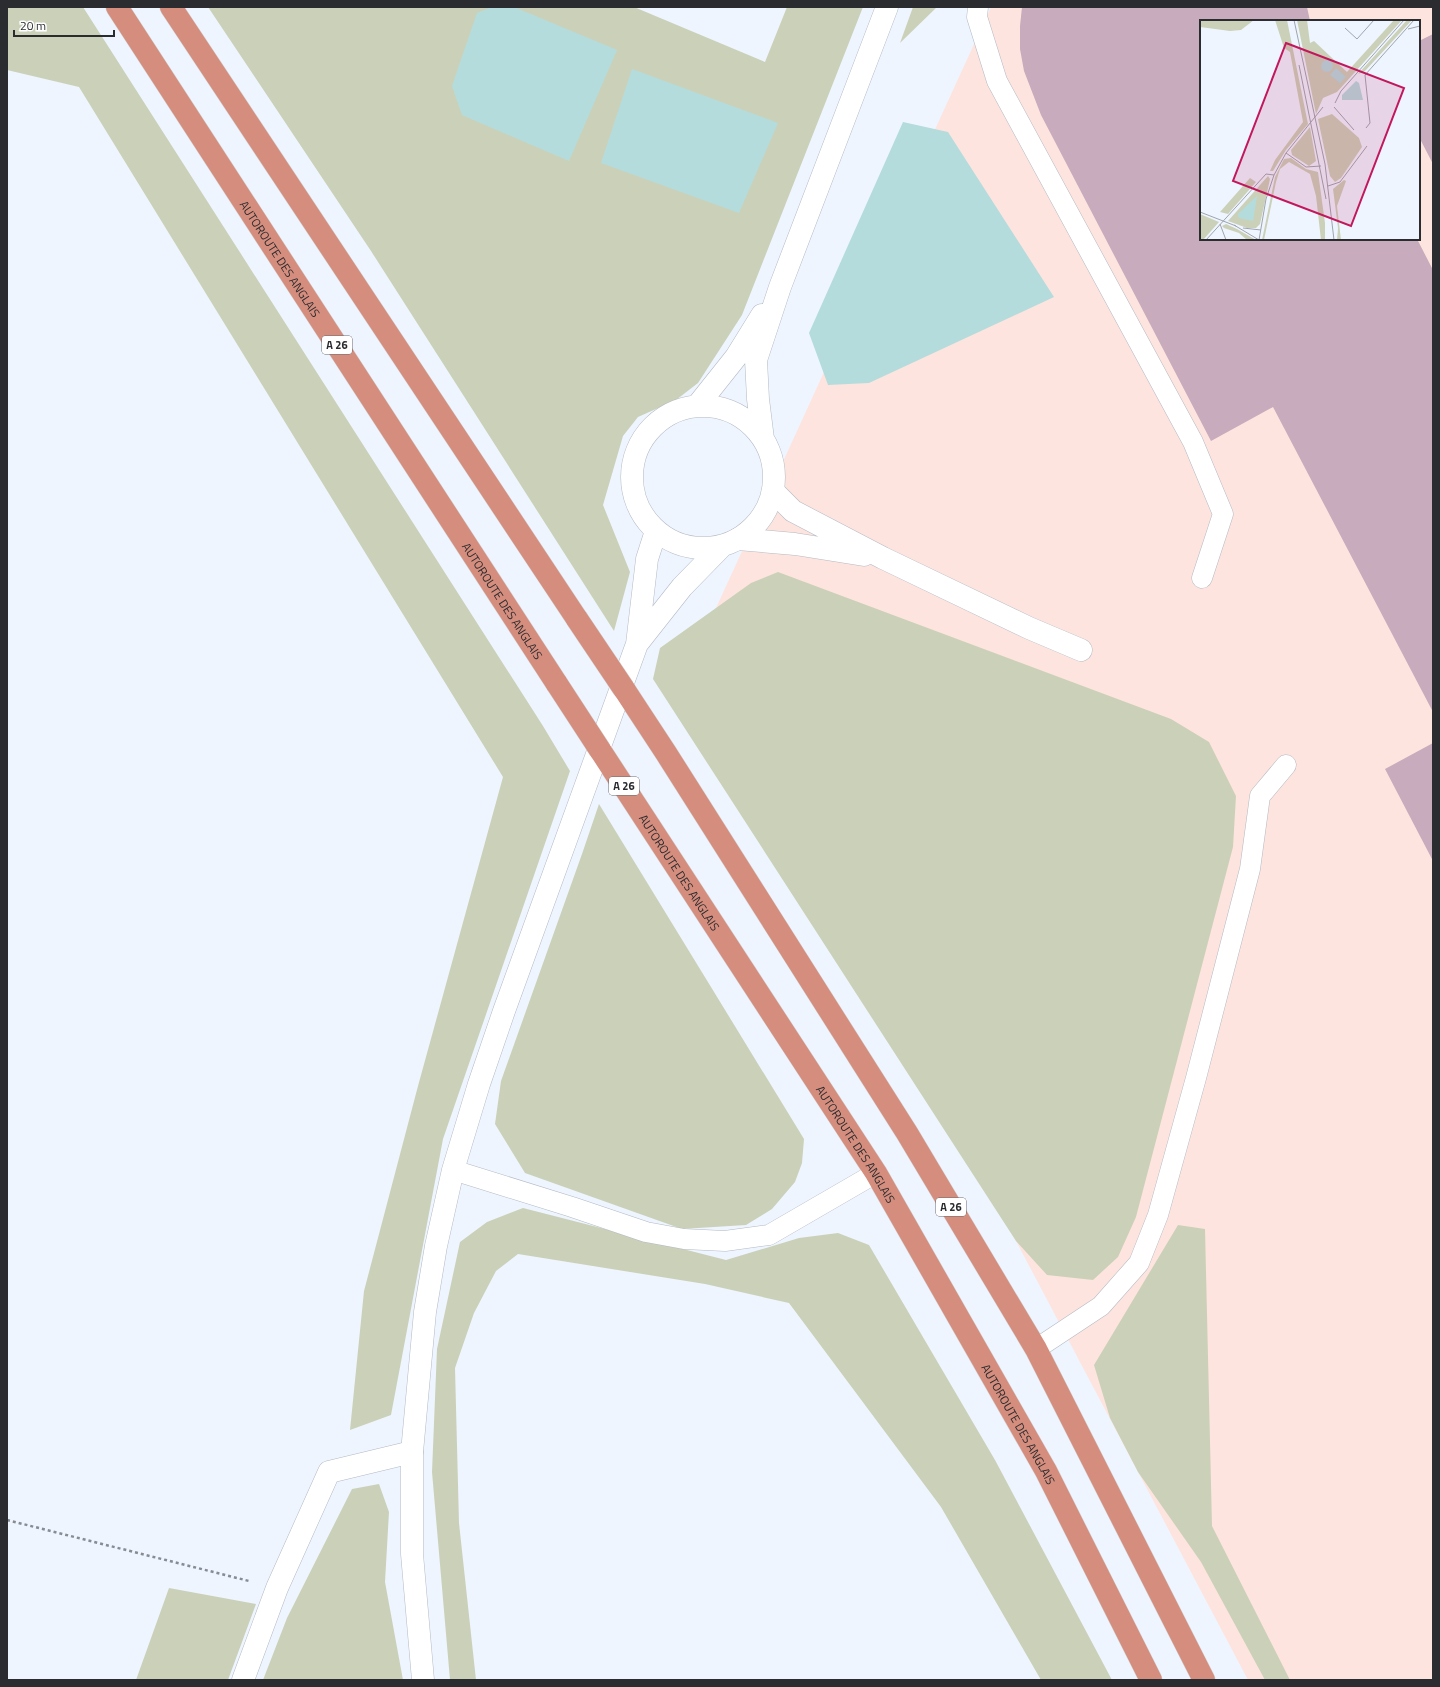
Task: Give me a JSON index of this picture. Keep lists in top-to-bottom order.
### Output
{
  "streets": {
    "highway": ["AUTOROUTE DES ANGLAIS", "A 26"]
  },
  "scale_bar": "20 m"
}
